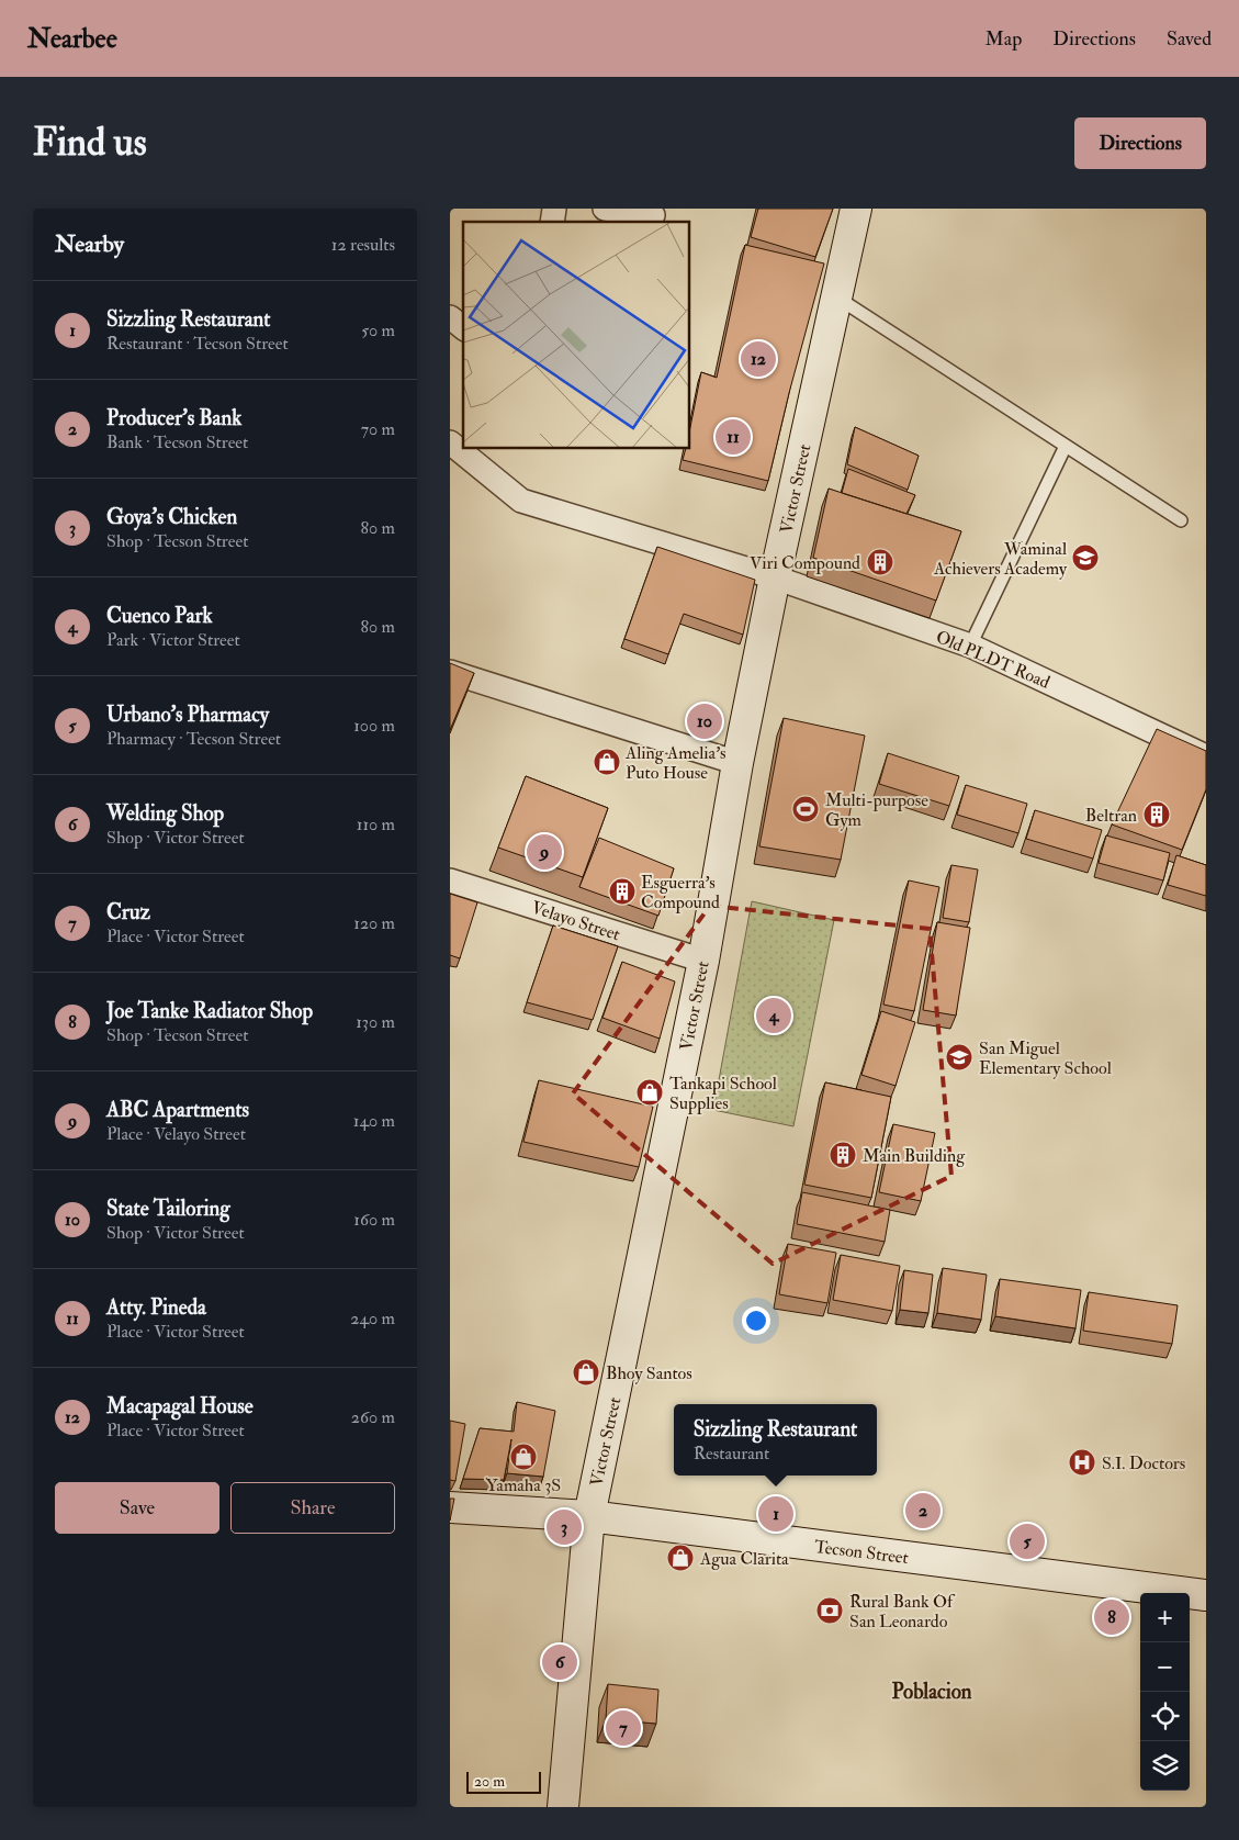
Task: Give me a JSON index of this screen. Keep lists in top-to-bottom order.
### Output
{
  "streets": {
    "street": [
      "Victor Street",
      "Old PLDT Road",
      "Velayo Street",
      "Tecson Street"
    ]
  },
  "crossings": [
    ["Victor Street", "Old PLDT Road"],
    ["Victor Street", "Velayo Street"],
    ["Victor Street", "Tecson Street"]
  ],
  "districts": ["Poblacion"],
  "places": {
    "school or university": ["Waminal Achievers Academy", "San Miguel Elementary School"],
    "building": [
      "Viri Compound",
      "Beltran",
      "Esguerra's Compound",
      "Main Building"
    ],
    "shop": [
      "Aling Amelia's Puto House",
      "Tankapi School Supplies",
      "Bhoy Santos",
      "Yamaha 3S",
      "Agua Clarita"
    ],
    "sports": ["Multi-purpose Gym"],
    "hospital": ["S.I. Doctors"],
    "bank": ["Rural Bank Of San Leonardo"]
  },
  "scale_bar": "20 m",
  "page": {
    "header": "Nearbee",
    "nav": ["Map", "Directions", "Saved"],
    "buttons": [
      "Directions",
      ["Save", "Share"]
    ],
    "title": "Find us",
    "heading": ["Nearby", "12 results"],
    "list": [
      {
        "mark": "1",
        "name": "Sizzling Restaurant",
        "note": "Restaurant · Tecson Street",
        "value": "50 m"
      },
      {
        "mark": "2",
        "name": "Producer's Bank",
        "note": "Bank · Tecson Street",
        "value": "70 m"
      },
      {
        "mark": "3",
        "name": "Goya's Chicken",
        "note": "Shop · Tecson Street",
        "value": "80 m"
      },
      {
        "mark": "4",
        "name": "Cuenco Park",
        "note": "Park · Victor Street",
        "value": "80 m"
      },
      {
        "mark": "5",
        "name": "Urbano's Pharmacy",
        "note": "Pharmacy · Tecson Street",
        "value": "100 m"
      },
      {
        "mark": "6",
        "name": "Welding Shop",
        "note": "Shop · Victor Street",
        "value": "110 m"
      },
      {
        "mark": "7",
        "name": "Cruz",
        "note": "Place · Victor Street",
        "value": "120 m"
      },
      {
        "mark": "8",
        "name": "Joe Tanke Radiator Shop",
        "note": "Shop · Tecson Street",
        "value": "130 m"
      },
      {
        "mark": "9",
        "name": "ABC Apartments",
        "note": "Place · Velayo Street",
        "value": "140 m"
      },
      {
        "mark": "10",
        "name": "State Tailoring",
        "note": "Shop · Victor Street",
        "value": "160 m"
      },
      {
        "mark": "11",
        "name": "Atty. Pineda",
        "note": "Place · Victor Street",
        "value": "240 m"
      },
      {
        "mark": "12",
        "name": "Macapagal House",
        "note": "Place · Victor Street",
        "value": "260 m"
      }
    ],
    "pins": [
      "12",
      "11",
      "10",
      "9",
      "4",
      "2",
      "1",
      "3",
      "5",
      "8",
      "6",
      "7"
    ],
    "popup": ["Sizzling Restaurant", "Restaurant"],
    "map_buttons": ["+", "−"],
    "scale": "20 m"
  }
}
